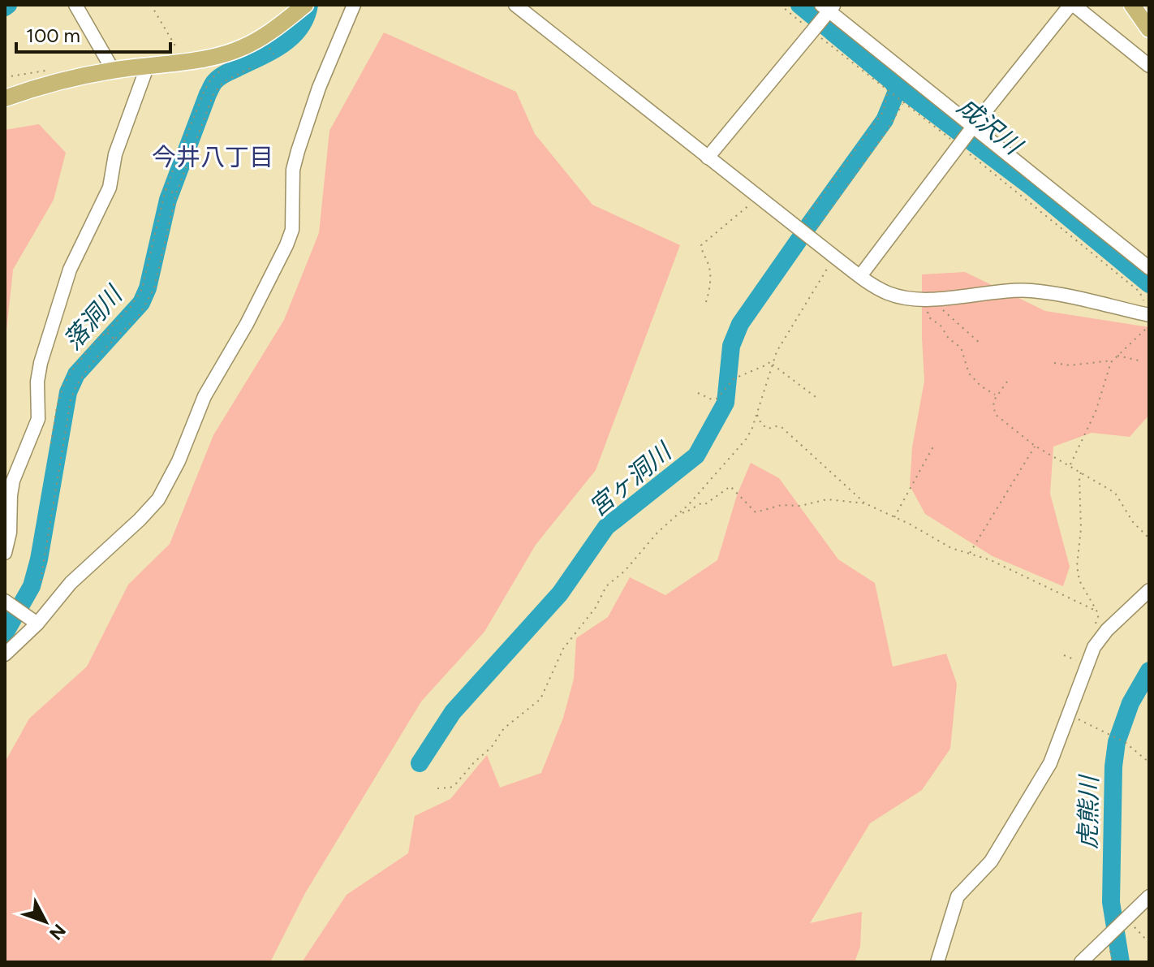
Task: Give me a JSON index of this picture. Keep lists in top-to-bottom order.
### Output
{
  "districts": ["今井八丁目"],
  "water": [
    "成沢川",
    "落洞川",
    "宮ヶ洞川",
    "虎熊川"
  ],
  "scale_bar": "100 m",
  "north": "bottom right"
}
